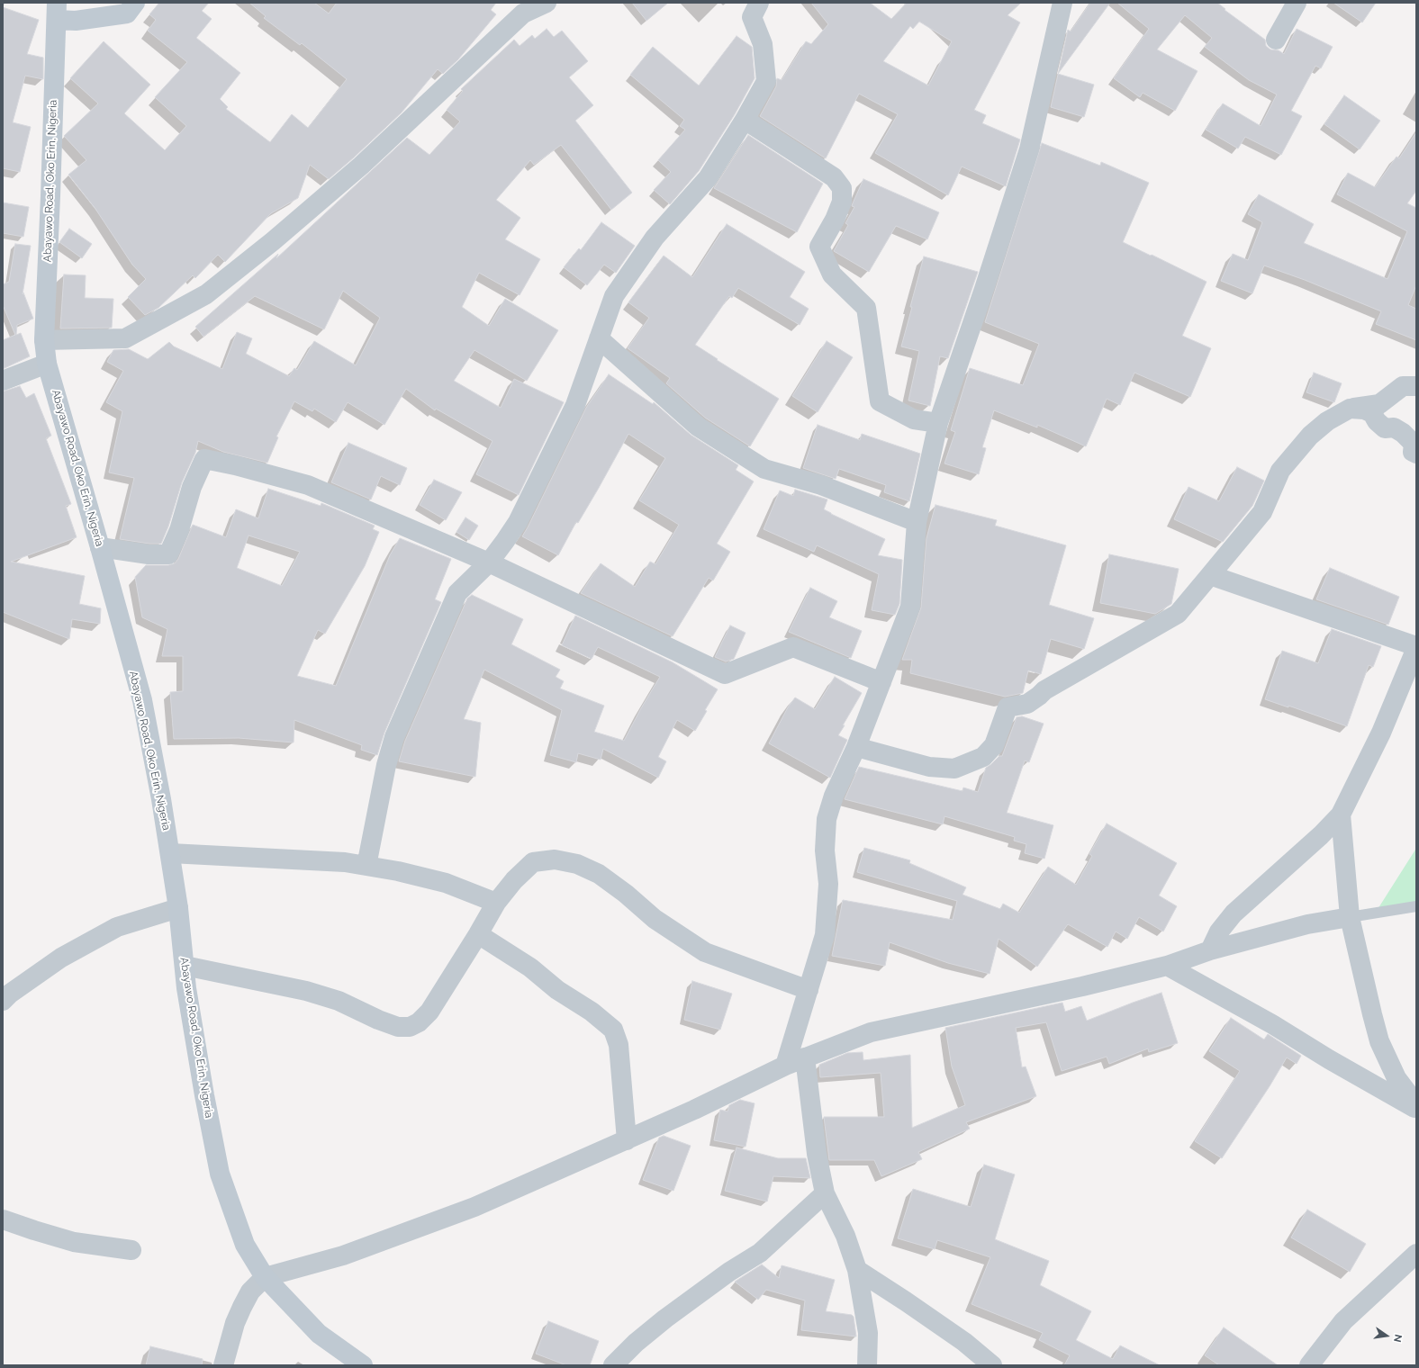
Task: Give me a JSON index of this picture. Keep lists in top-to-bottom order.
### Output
{
  "streets": {
    "street": ["Abayawo Road, Oko Erin, Nigeria"]
  },
  "north": "right"
}
